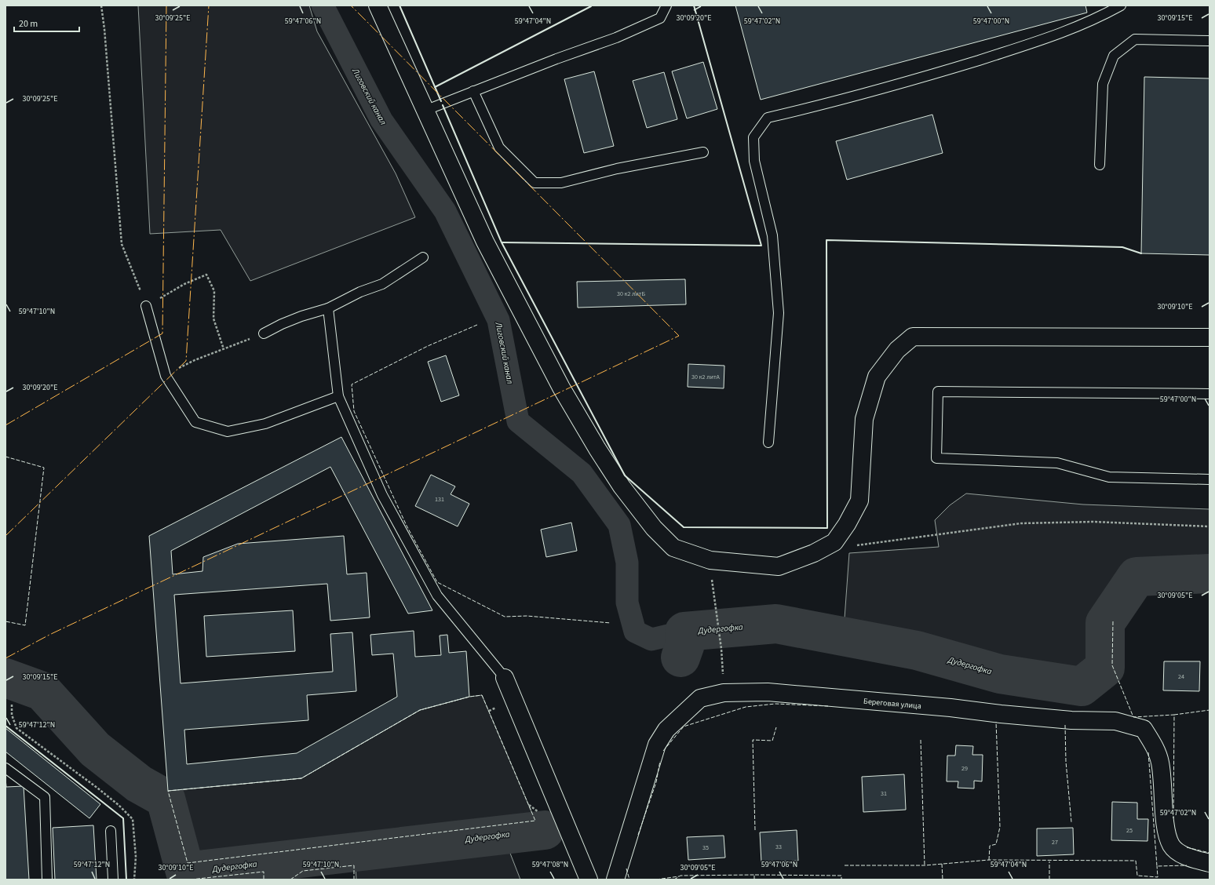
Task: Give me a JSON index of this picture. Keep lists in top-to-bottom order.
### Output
{
  "streets": {
    "street": ["Береговая улица"]
  },
  "water": ["Лиговский канал", "Дудергофка"],
  "house_numbers": [
    "30 к2 литБ",
    "30 к2 литА",
    "131",
    "24",
    "29",
    "31",
    "25",
    "27",
    "33",
    "35"
  ],
  "scale_bar": "20 m",
  "coordinates": [
    "30°09'15\"E",
    "30°09'25\"E",
    "30°09'20\"E",
    "59°47'06\"N",
    "59°47'04\"N",
    "59°47'02\"N",
    "59°47'00\"N",
    "30°09'10\"E",
    "59°47'10\"N",
    "30°09'05\"E",
    "59°47'12\"N",
    "59°47'08\"N"
  ]
}
